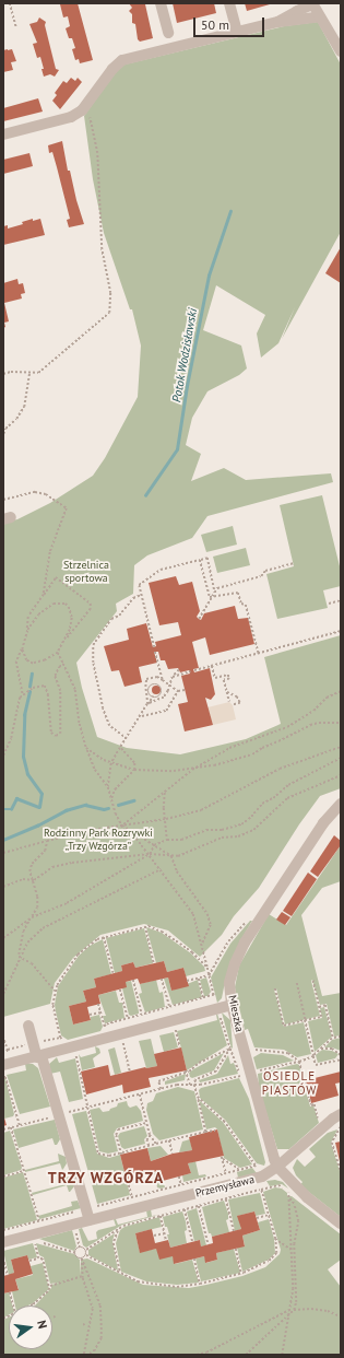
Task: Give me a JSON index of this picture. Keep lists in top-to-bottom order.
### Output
{
  "streets": {
    "street": ["Mieszka", "Przemysława"]
  },
  "crossings": [
    ["Mieszka", "Przemysława"]
  ],
  "districts": ["OSIEDLE PIASTÓW", "TRZY WZGÓRZA"],
  "water": ["Potok Wodzisławski"],
  "parks": ["Strzelnica sportowa", "Rodzinny Park Rozrywki „Trzy Wzgórza”"],
  "scale_bar": "50 m",
  "north": "right"
}
